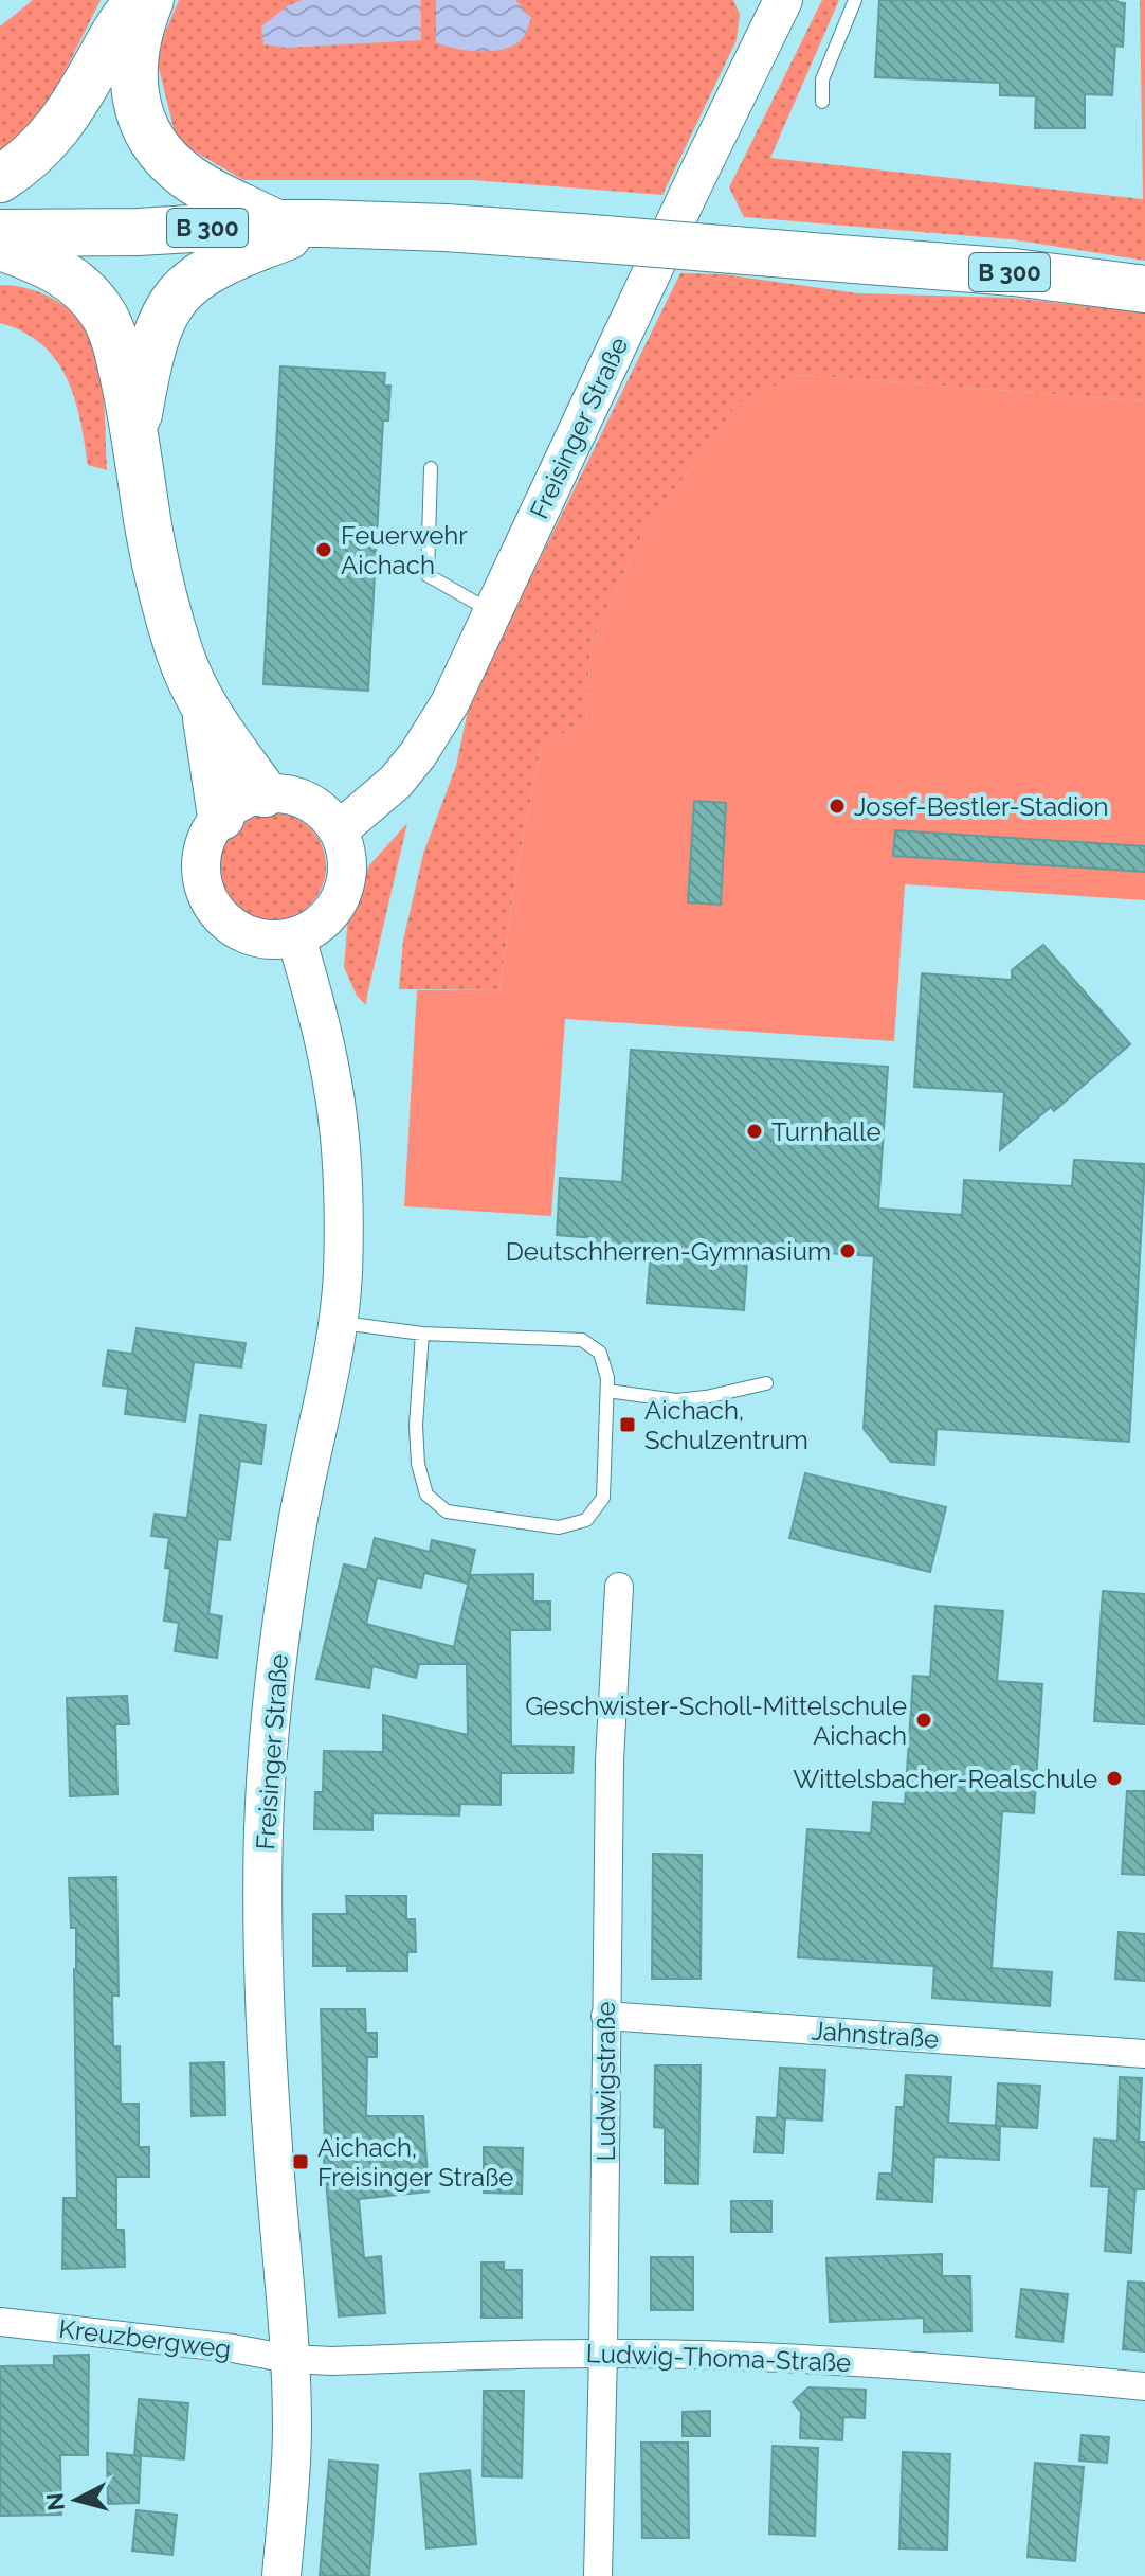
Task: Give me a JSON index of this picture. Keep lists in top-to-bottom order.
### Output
{
  "streets": {
    "highway": ["B 300"],
    "main road": ["Freisinger Straße"],
    "street": [
      "Jahnstraße",
      "Ludwigstraße",
      "Kreuzbergweg",
      "Ludwig-Thoma-Straße"
    ]
  },
  "crossings": [
    ["Freisinger Straße", "Kreuzbergweg"],
    ["Freisinger Straße", "Ludwig-Thoma-Straße"],
    ["Jahnstraße", "Ludwigstraße"],
    ["Ludwigstraße", "Ludwig-Thoma-Straße"],
    ["Kreuzbergweg", "Ludwig-Thoma-Straße"]
  ],
  "places": {
    "other": [
      "Feuerwehr Aichach",
      "Josef-Bestler-Stadion",
      "Turnhalle",
      "Deutschherren-Gymnasium",
      "Geschwister-Scholl-Mittelschule Aichach",
      "Wittelsbacher-Realschule"
    ],
    "transit": ["Aichach, Schulzentrum", "Aichach, Freisinger Straße"]
  },
  "north": "left"
}
